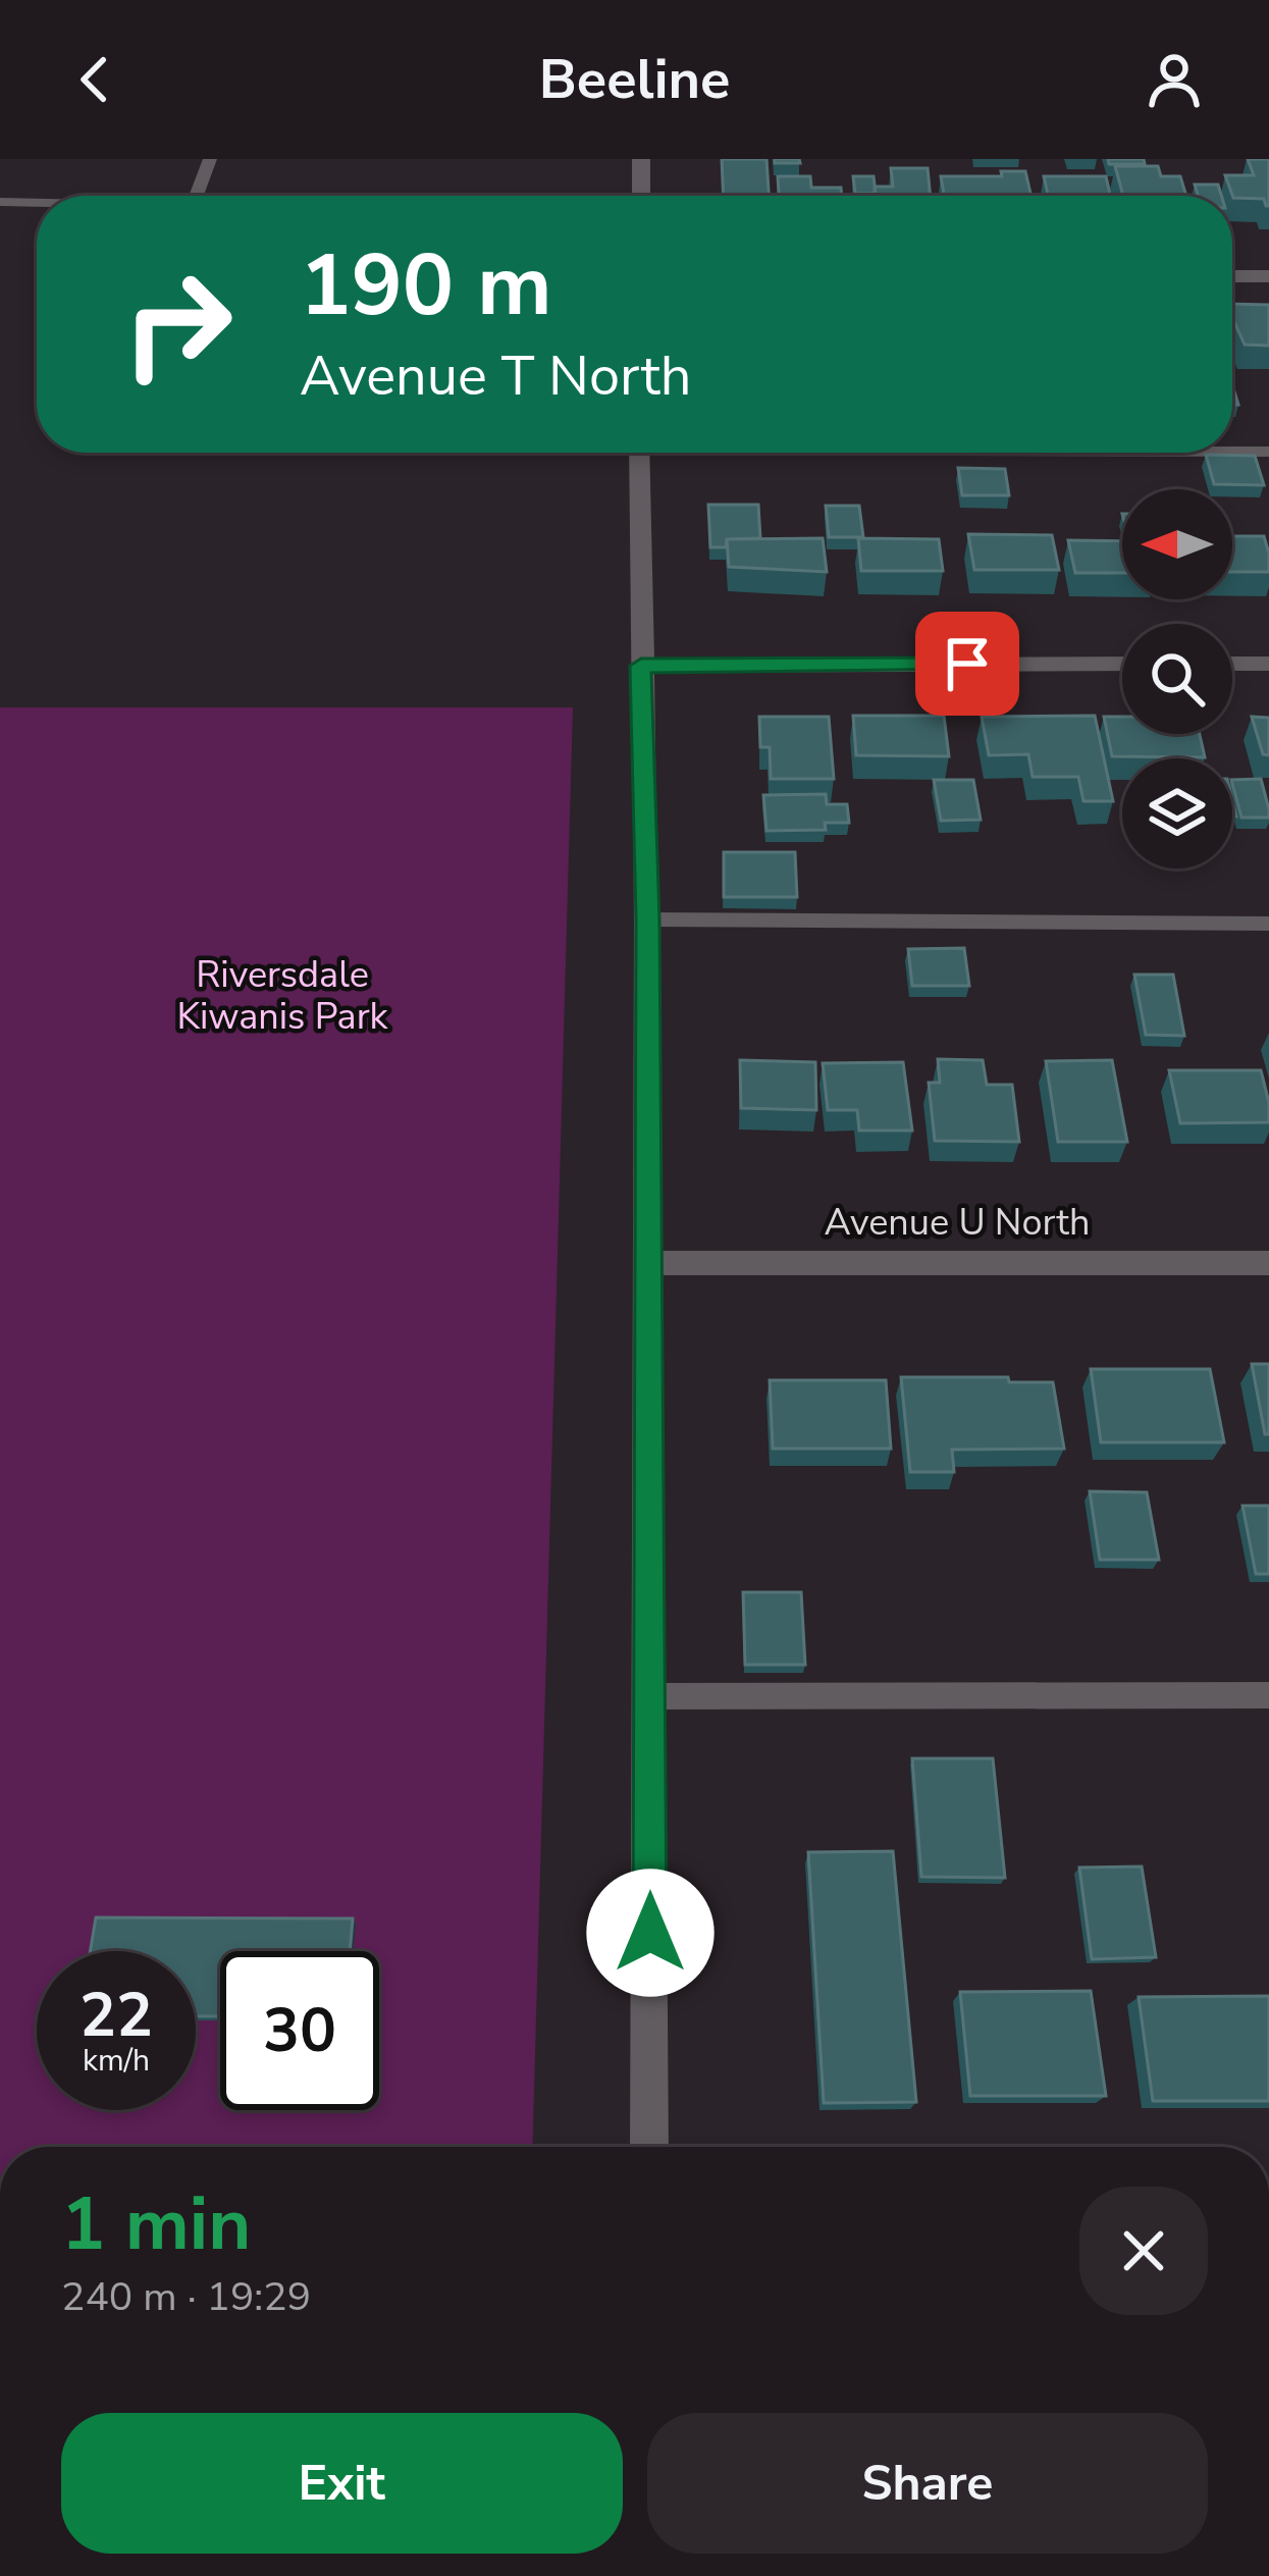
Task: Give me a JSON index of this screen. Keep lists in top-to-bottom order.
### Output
{
  "streets": {
    "street": ["Avenue U North"]
  },
  "parks": ["Riversdale Kiwanis Park"],
  "north": "left",
  "page": {
    "header": "Beeline",
    "turn": ["190 m", "Avenue T North"],
    "speed": "22 km/h",
    "limit": "30",
    "heading": ["1 min", "240 m · 19:29"],
    "buttons": ["Exit", "Share"]
  }
}
